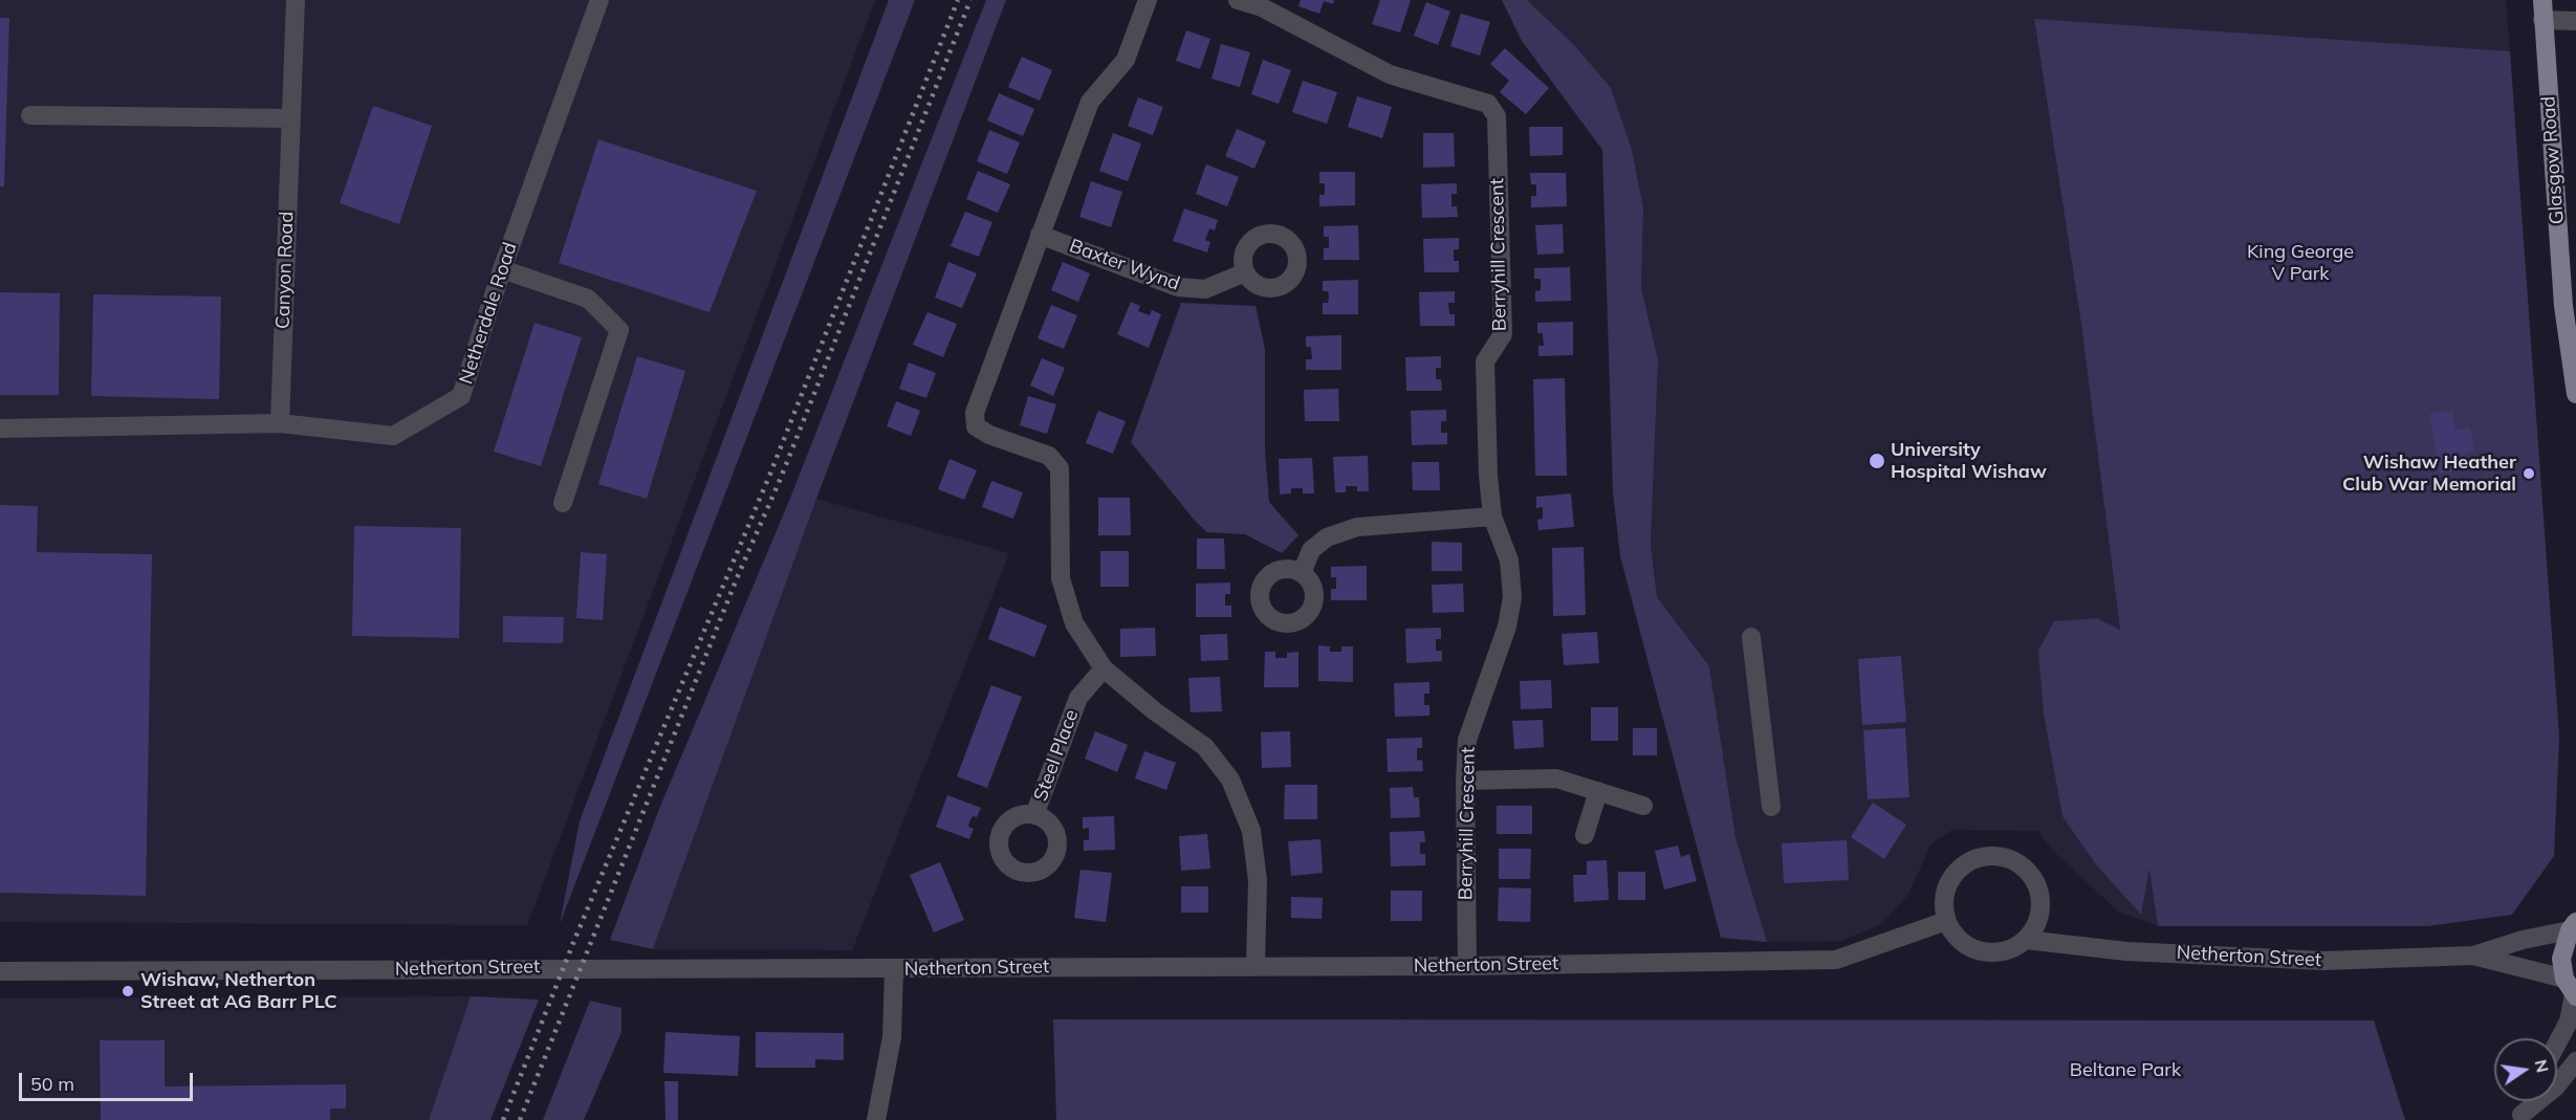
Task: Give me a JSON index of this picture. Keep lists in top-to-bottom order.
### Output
{
  "streets": {
    "main road": ["Glasgow Road"],
    "street": [
      "Berryhill Crescent",
      "Baxter Wynd",
      "Canyon Road",
      "Netherdale Road",
      "Steel Place",
      "Netherton Street"
    ]
  },
  "crossings": [
    ["Berryhill Crescent", "Netherton Street"],
    ["Canyon Road", "Netherdale Road"]
  ],
  "parks": ["King George V Park", "Beltane Park"],
  "places": ["University Hospital Wishaw", "Wishaw Heather Club War Memorial", "Wishaw, Netherton Street at AG Barr PLC"],
  "scale_bar": "50 m",
  "north": "right"
}
